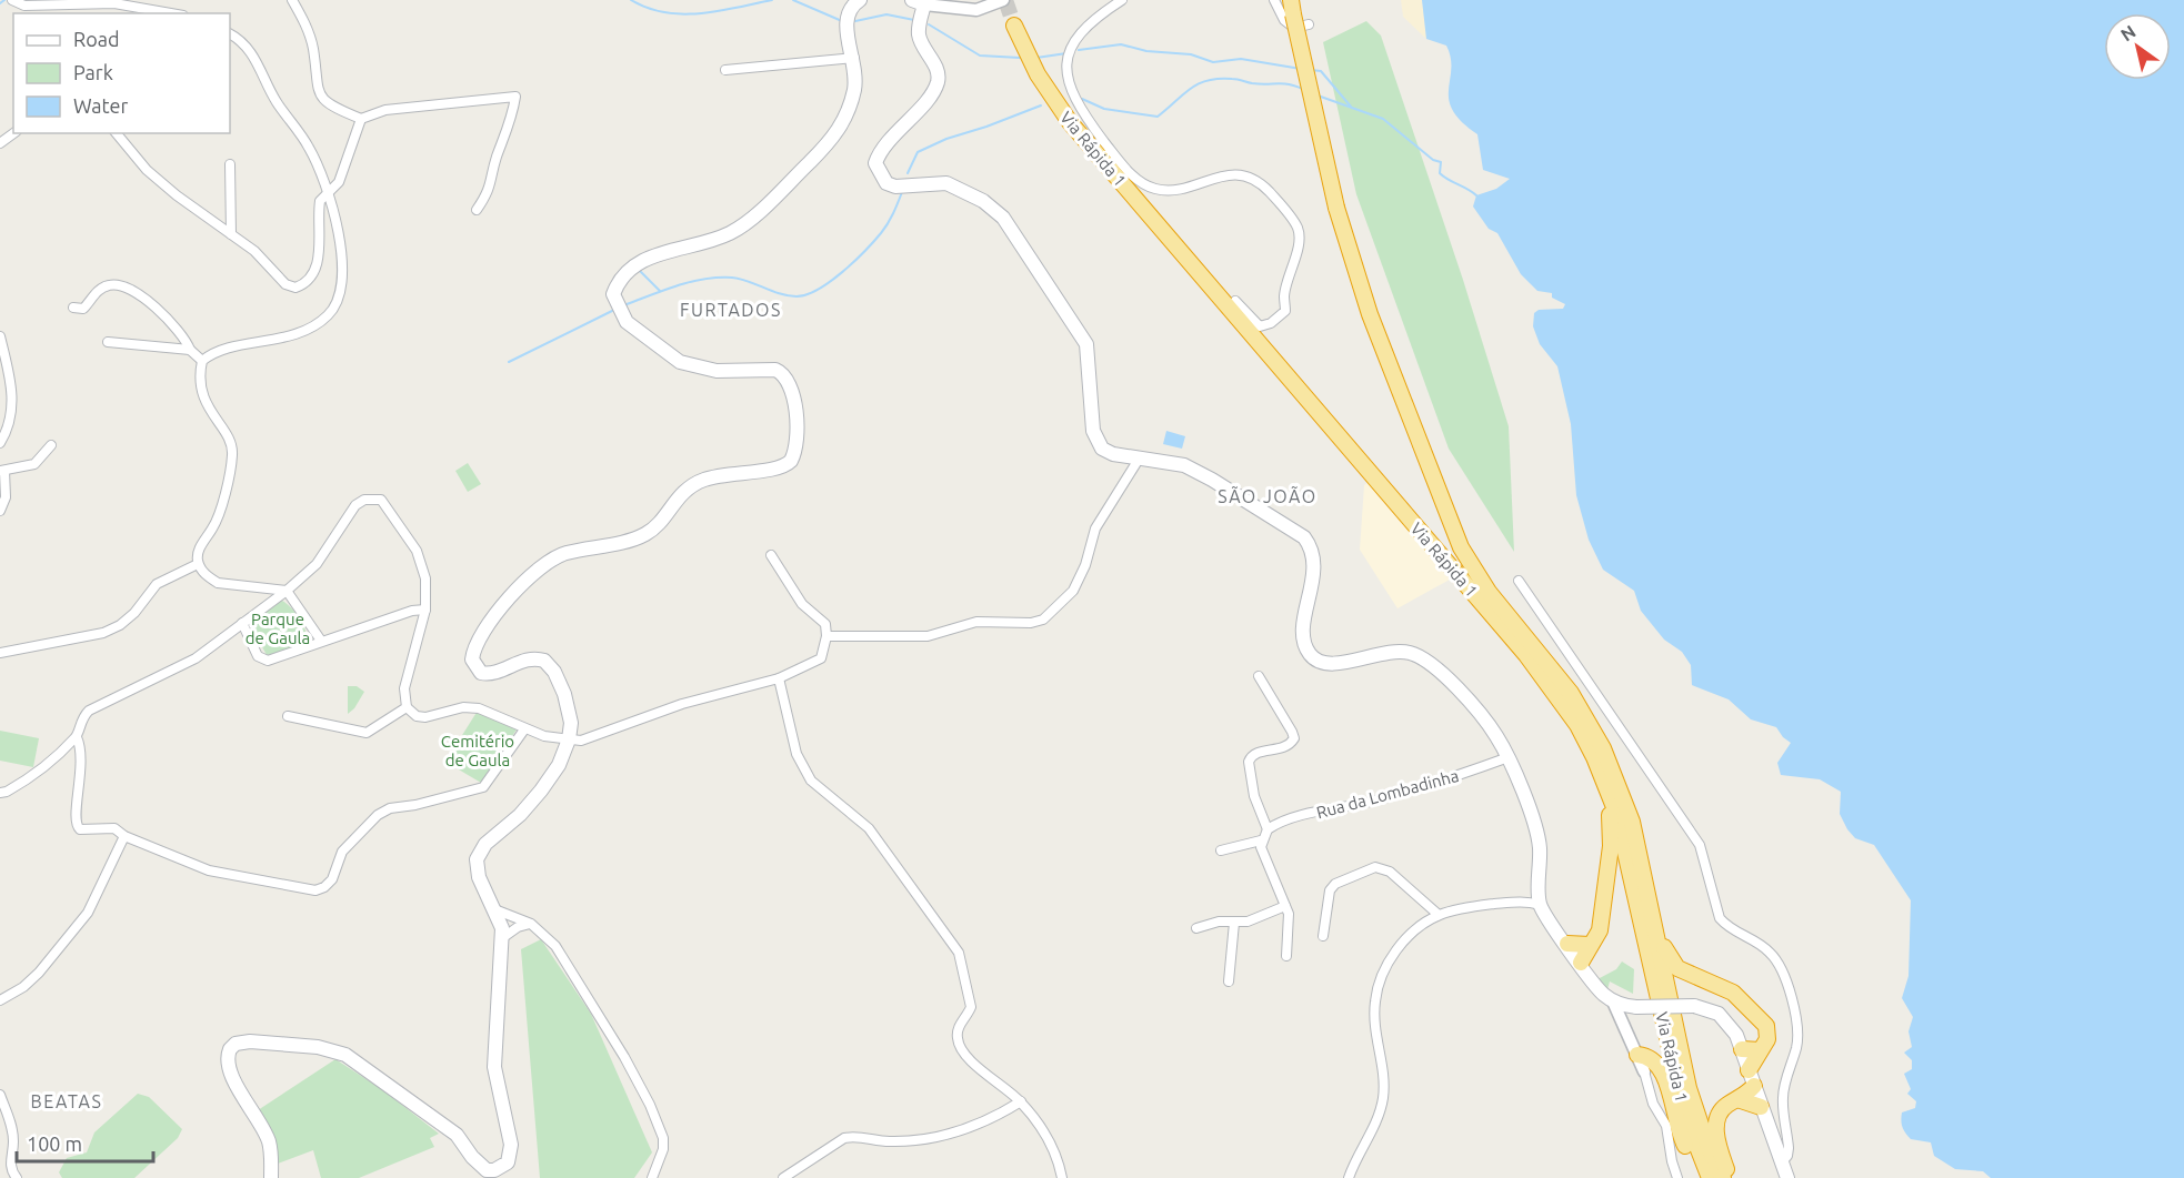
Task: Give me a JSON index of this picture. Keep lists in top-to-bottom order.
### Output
{
  "streets": {
    "highway": ["Via Rápida 1"],
    "street": ["Rua da Lombadinha"]
  },
  "districts": ["FURTADOS", "SÃO JOÃO", "BEATAS"],
  "parks": ["Parque de Gaula", "Cemitério de Gaula"],
  "legend": ["Road", "Park", "Water"],
  "scale_bar": "100 m",
  "north": "top left"
}
